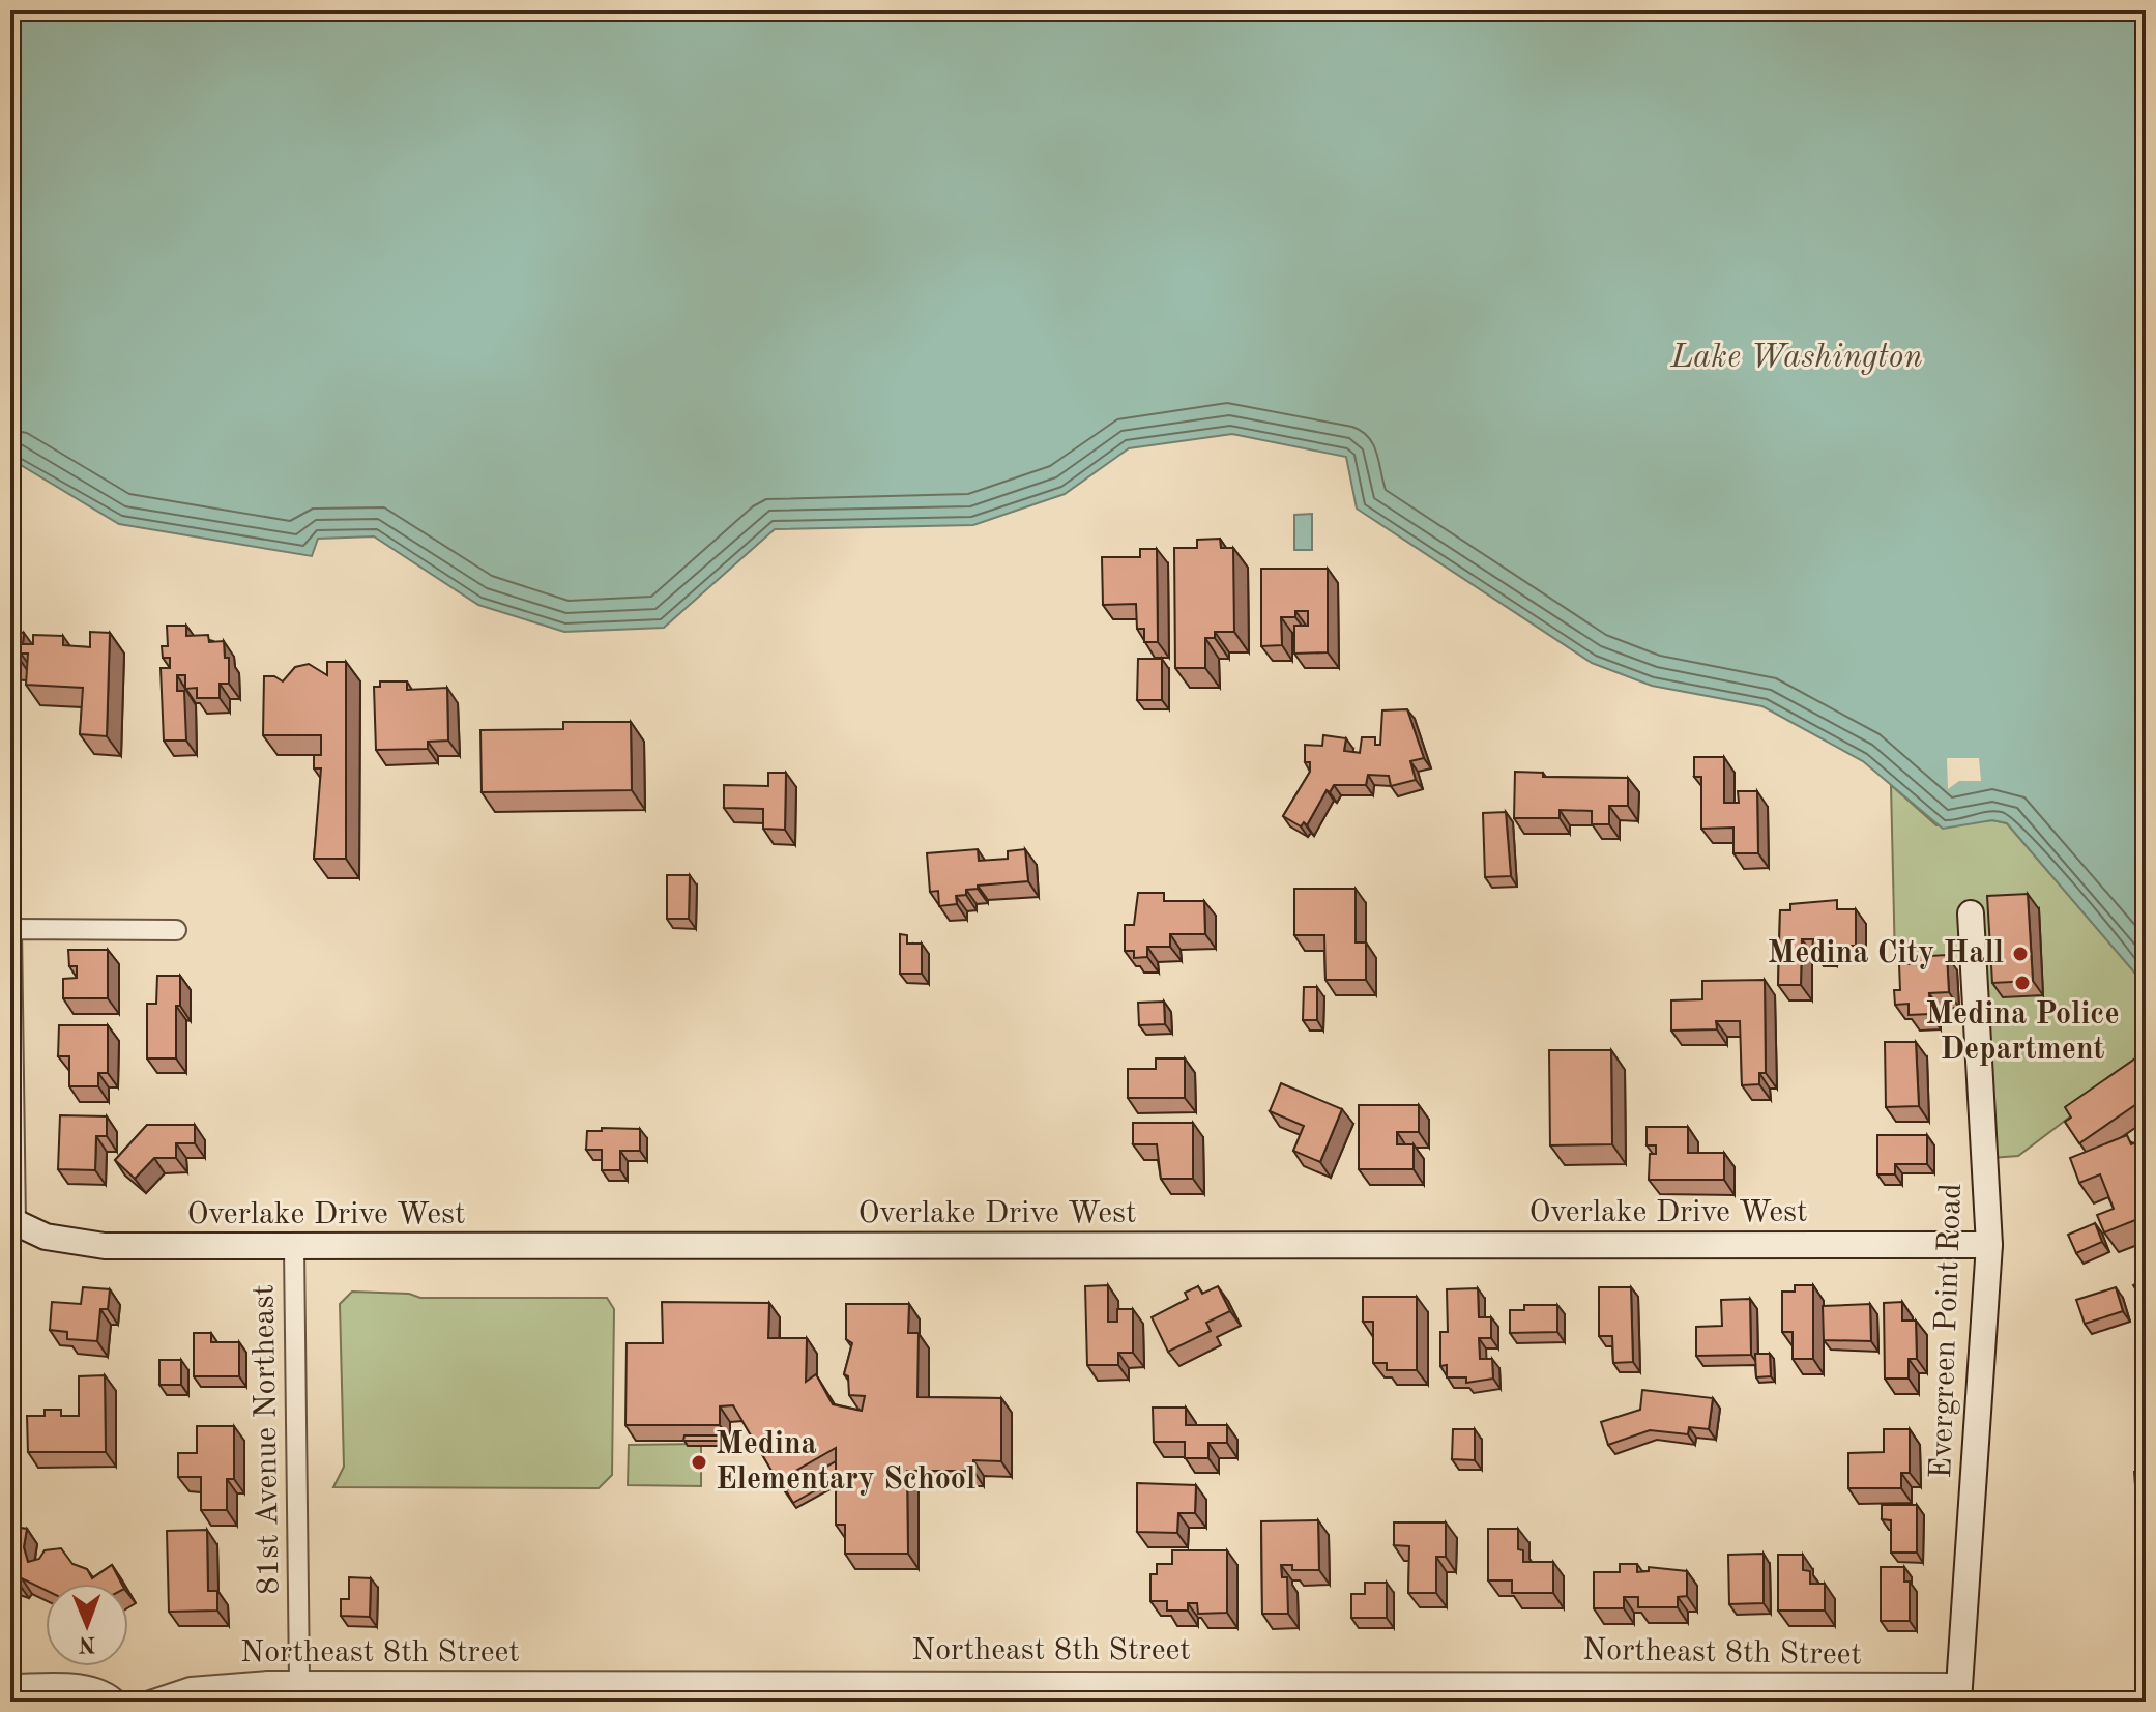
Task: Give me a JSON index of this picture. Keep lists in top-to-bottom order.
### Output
{
  "streets": {
    "street": [
      "Overlake Drive West",
      "Evergreen Point Road",
      "81st Avenue Northeast",
      "Northeast 8th Street"
    ]
  },
  "crossings": [
    ["Overlake Drive West", "Evergreen Point Road"],
    ["Overlake Drive West", "81st Avenue Northeast"],
    ["Evergreen Point Road", "Northeast 8th Street"],
    ["81st Avenue Northeast", "Northeast 8th Street"]
  ],
  "water": ["Lake Washington"],
  "places": ["Medina City Hall", "Medina Police Department", "Medina Elementary School"],
  "north": "bottom"
}
